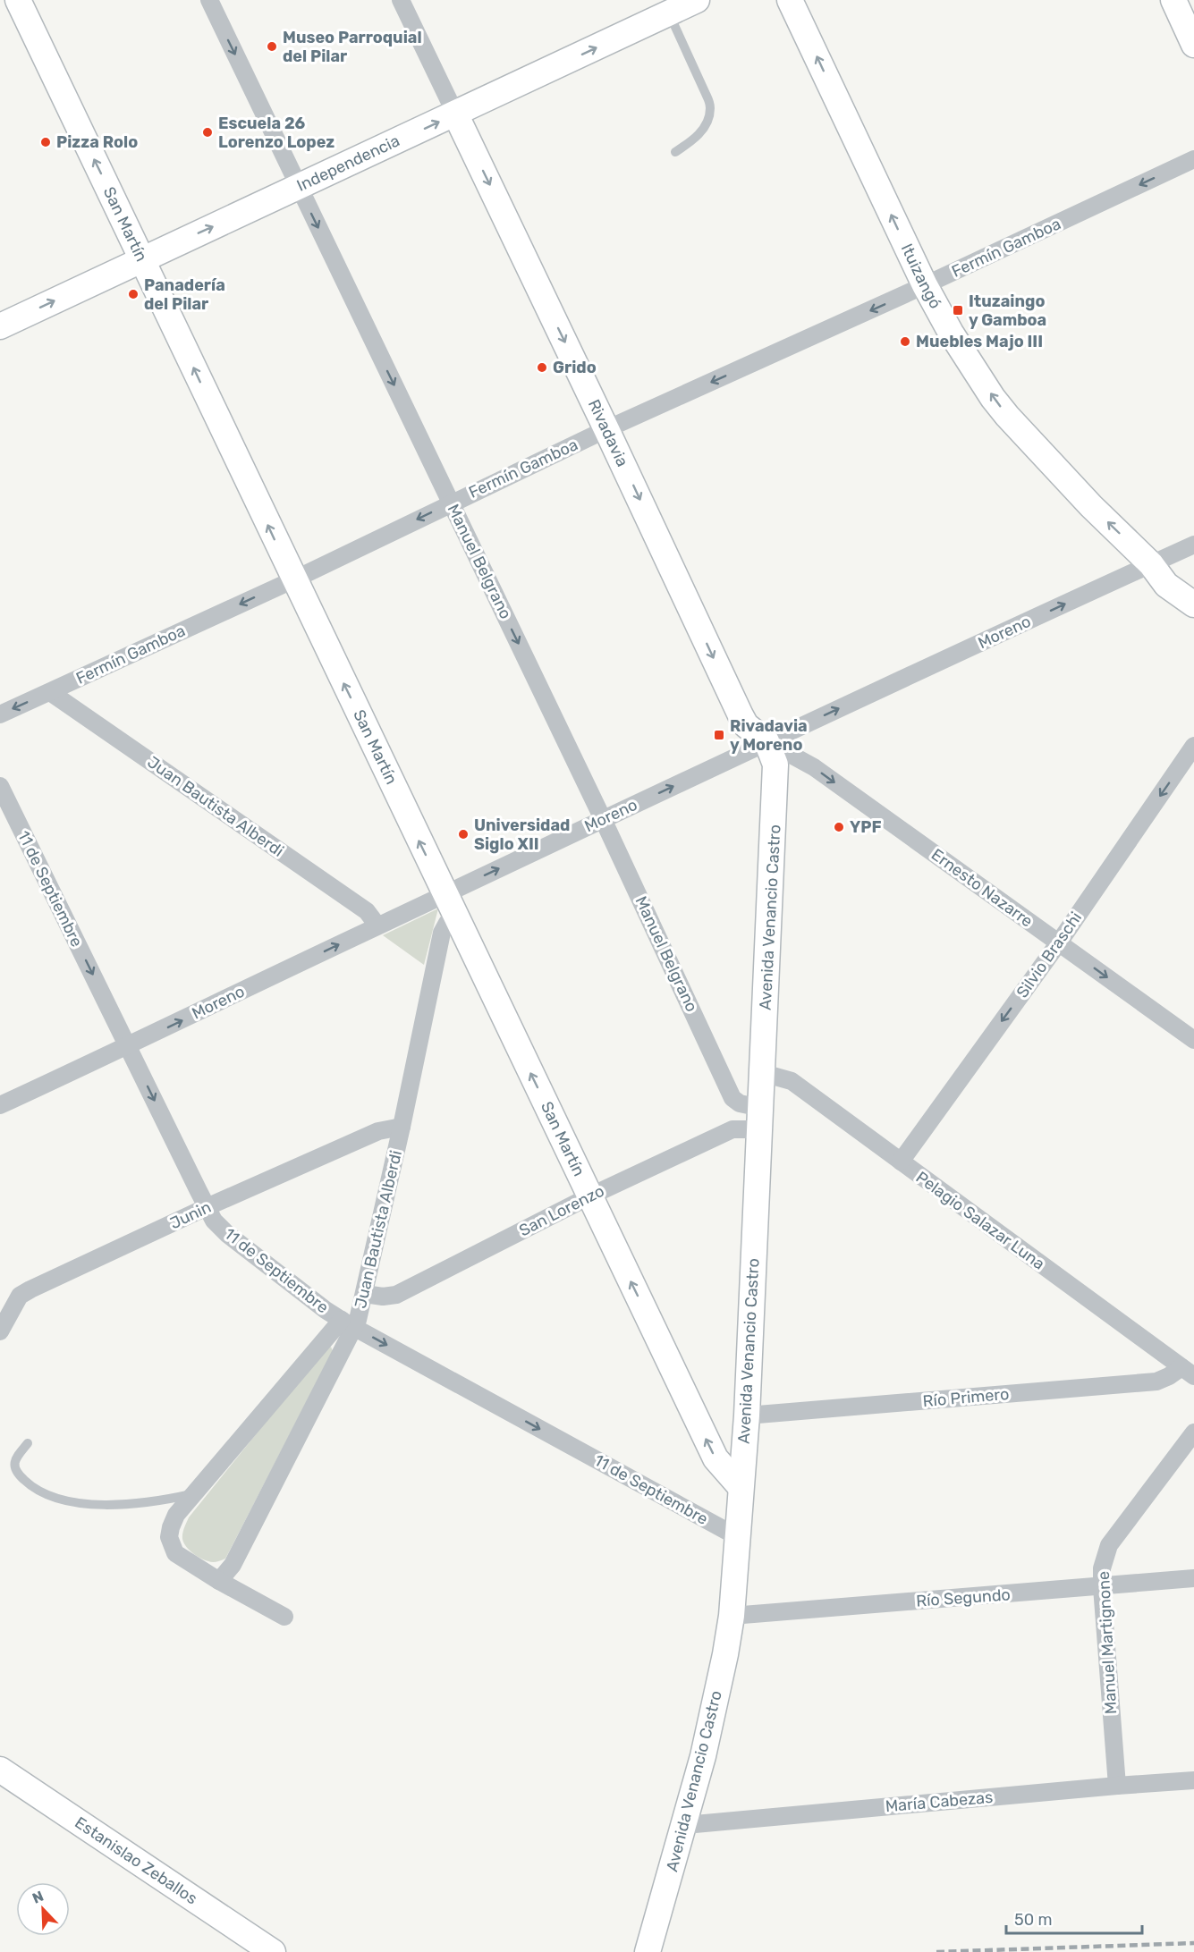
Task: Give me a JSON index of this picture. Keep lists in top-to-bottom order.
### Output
{
  "streets": {
    "street": [
      "Independencia",
      "San Martín",
      "Fermín Gamboa",
      "Ituizangó",
      "Rivadavia",
      "Manuel Belgrano",
      "Moreno",
      "Juan Bautista Alberdi",
      "Ernesto Nazarre",
      "11 de Septiembre",
      "Avenida Venancio Castro",
      "Silvio Braschi",
      "San Lorenzo",
      "Junin",
      "Pelagio Salazar Luna",
      "Río Primero",
      "Río Segundo",
      "Manuel Martignone",
      "María Cabezas",
      "Estanislao Zeballos"
    ]
  },
  "crossings": [
    ["Independencia", "San Martín"],
    ["Independencia", "Rivadavia"],
    ["Independencia", "Manuel Belgrano"],
    ["San Martín", "Fermín Gamboa"],
    ["San Martín", "Moreno"],
    ["San Martín", "Juan Bautista Alberdi"],
    ["San Martín", "Avenida Venancio Castro"],
    ["San Martín", "San Lorenzo"],
    ["Fermín Gamboa", "Ituizangó"],
    ["Fermín Gamboa", "Rivadavia"],
    ["Fermín Gamboa", "Manuel Belgrano"],
    ["Fermín Gamboa", "Juan Bautista Alberdi"],
    ["Ituizangó", "Moreno"],
    ["Rivadavia", "Moreno"],
    ["Rivadavia", "Ernesto Nazarre"],
    ["Rivadavia", "Avenida Venancio Castro"],
    ["Manuel Belgrano", "Moreno"],
    ["Manuel Belgrano", "Avenida Venancio Castro"],
    ["Manuel Belgrano", "San Lorenzo"],
    ["Moreno", "Juan Bautista Alberdi"],
    ["Moreno", "Ernesto Nazarre"],
    ["Moreno", "11 de Septiembre"],
    ["Moreno", "Avenida Venancio Castro"],
    ["Juan Bautista Alberdi", "11 de Septiembre"],
    ["Juan Bautista Alberdi", "San Lorenzo"],
    ["Juan Bautista Alberdi", "Junin"],
    ["Ernesto Nazarre", "Avenida Venancio Castro"],
    ["Ernesto Nazarre", "Silvio Braschi"],
    ["11 de Septiembre", "Avenida Venancio Castro"],
    ["11 de Septiembre", "Junin"],
    ["Avenida Venancio Castro", "San Lorenzo"],
    ["Avenida Venancio Castro", "Pelagio Salazar Luna"],
    ["Avenida Venancio Castro", "Río Primero"],
    ["Avenida Venancio Castro", "Río Segundo"],
    ["Avenida Venancio Castro", "María Cabezas"],
    ["Silvio Braschi", "Pelagio Salazar Luna"],
    ["Pelagio Salazar Luna", "Río Primero"],
    ["Río Segundo", "Manuel Martignone"],
    ["Manuel Martignone", "María Cabezas"]
  ],
  "one_way": [
    "Independencia",
    "San Martín",
    "Fermín Gamboa",
    "Ituizangó",
    "Rivadavia",
    "Manuel Belgrano",
    "Moreno",
    "Ernesto Nazarre",
    "11 de Septiembre",
    "Silvio Braschi"
  ],
  "places": {
    "other": [
      "Museo Parroquial del Pilar",
      "Escuela 26 Lorenzo Lopez",
      "Pizza Rolo",
      "Panadería del Pilar",
      "Muebles Majo III",
      "Grido",
      "YPF",
      "Universidad Siglo XII"
    ],
    "transit": ["Ituzaingo y Gamboa", "Rivadavia y Moreno"]
  },
  "scale_bar": "50 m",
  "north": "top left"
}
